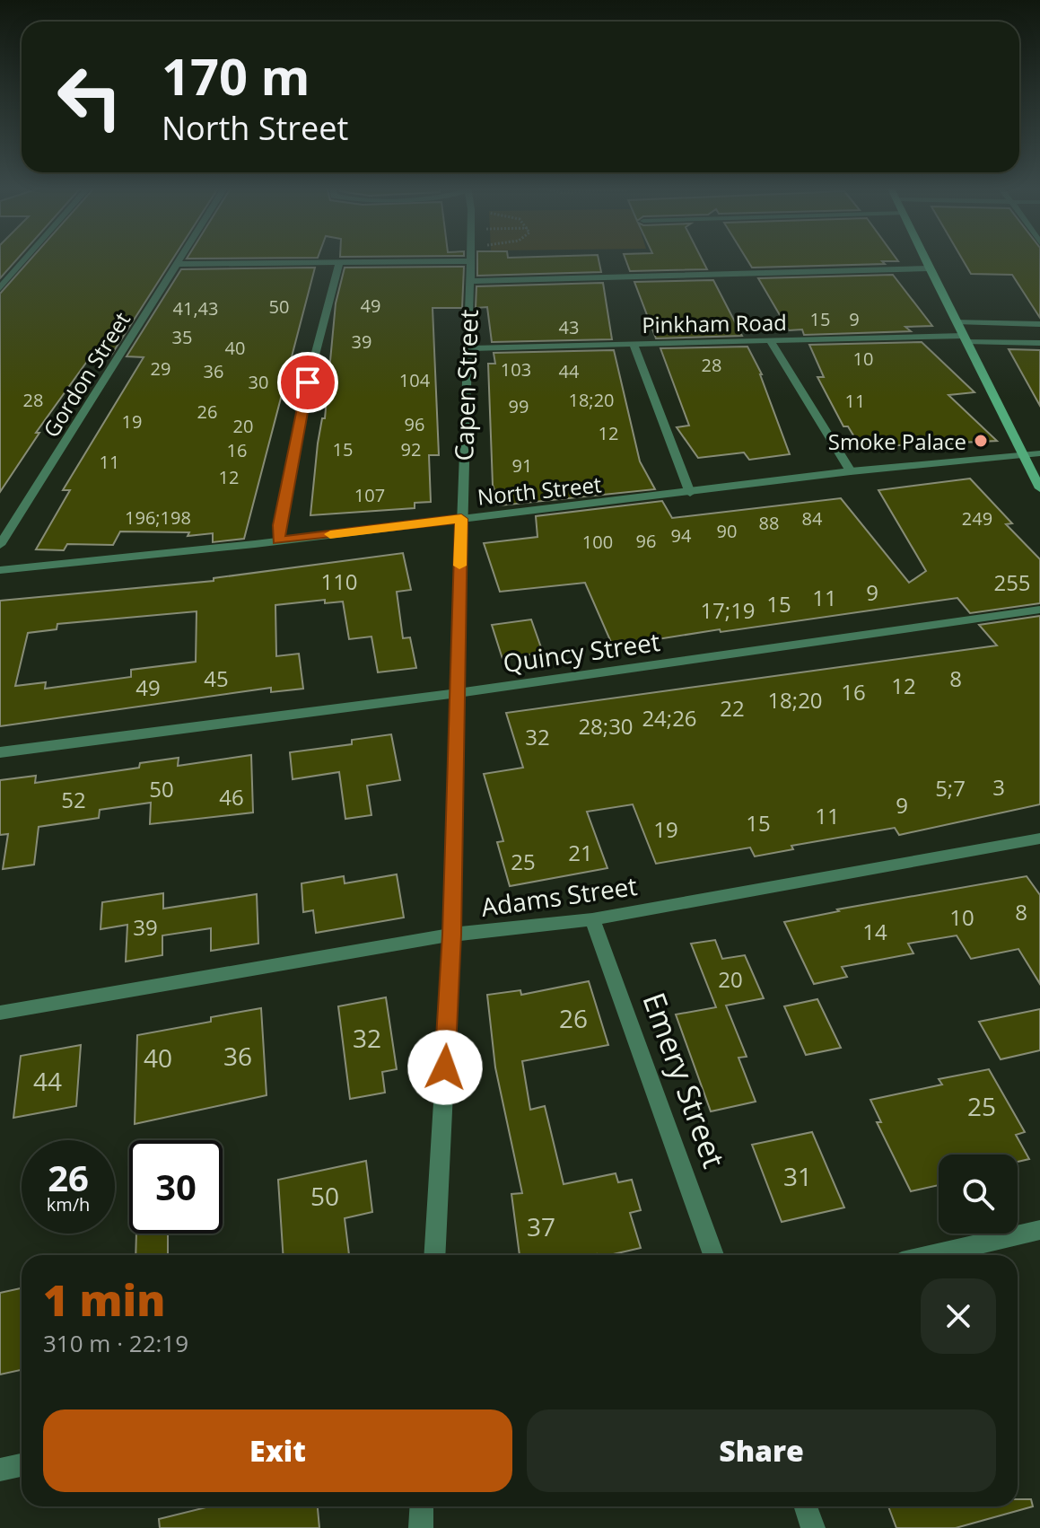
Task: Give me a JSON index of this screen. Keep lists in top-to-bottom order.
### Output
{
  "streets": {
    "street": [
      "Pinkham Road",
      "Gordon Street",
      "Capen Street",
      "North Street",
      "Quincy Street",
      "Adams Street",
      "Emery Street"
    ]
  },
  "crossings": [
    ["Pinkham Road", "Capen Street"],
    ["Capen Street", "North Street"],
    ["Capen Street", "Quincy Street"],
    ["Capen Street", "Adams Street"],
    ["Adams Street", "Emery Street"]
  ],
  "places": ["Smoke Palace"],
  "house_numbers": [
    "49",
    "50",
    "41,43",
    "15",
    "9",
    "43",
    "35",
    "39",
    "40",
    "10",
    "28",
    "29",
    "103",
    "36",
    "44",
    "104",
    "30",
    "28",
    "18;20",
    "11",
    "99",
    "26",
    "19",
    "96",
    "20",
    "12",
    "15",
    "92",
    "16",
    "11",
    "91",
    "12",
    "107",
    "196;198",
    "84",
    "249",
    "88",
    "90",
    "94",
    "96",
    "100",
    "110",
    "255",
    "9",
    "11",
    "15",
    "17;19",
    "45",
    "8",
    "12",
    "49",
    "16",
    "18;20",
    "22",
    "24;26",
    "28;30",
    "32",
    "3",
    "5;7",
    "50",
    "46",
    "52",
    "9",
    "11",
    "15",
    "19",
    "21",
    "25",
    "8",
    "10",
    "39",
    "14",
    "20",
    "26",
    "32",
    "36",
    "40",
    "44",
    "25",
    "31",
    "50",
    "37"
  ],
  "page": {
    "turn": ["170 m", "North Street"],
    "speed": "26 km/h",
    "limit": "30",
    "heading": ["1 min", "310 m · 22:19"],
    "buttons": ["Exit", "Share"]
  }
}
